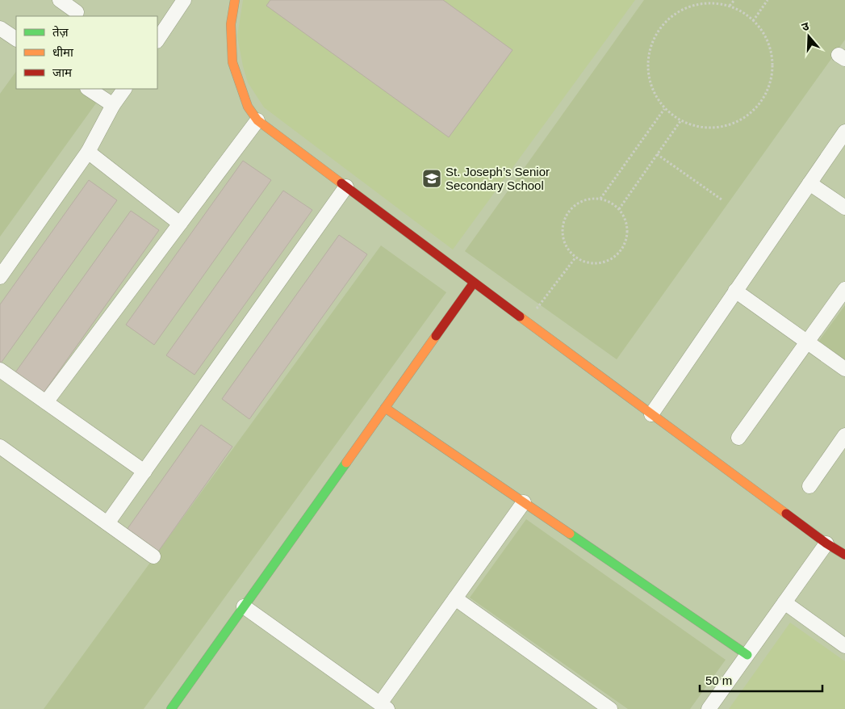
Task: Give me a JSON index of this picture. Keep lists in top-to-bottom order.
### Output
{
  "places": {
    "school or university": ["St. Joseph’s Senior Secondary School"]
  },
  "legend": ["तेज़", "धीमा", "जाम"],
  "scale_bar": "50 m",
  "north": "top"
}
